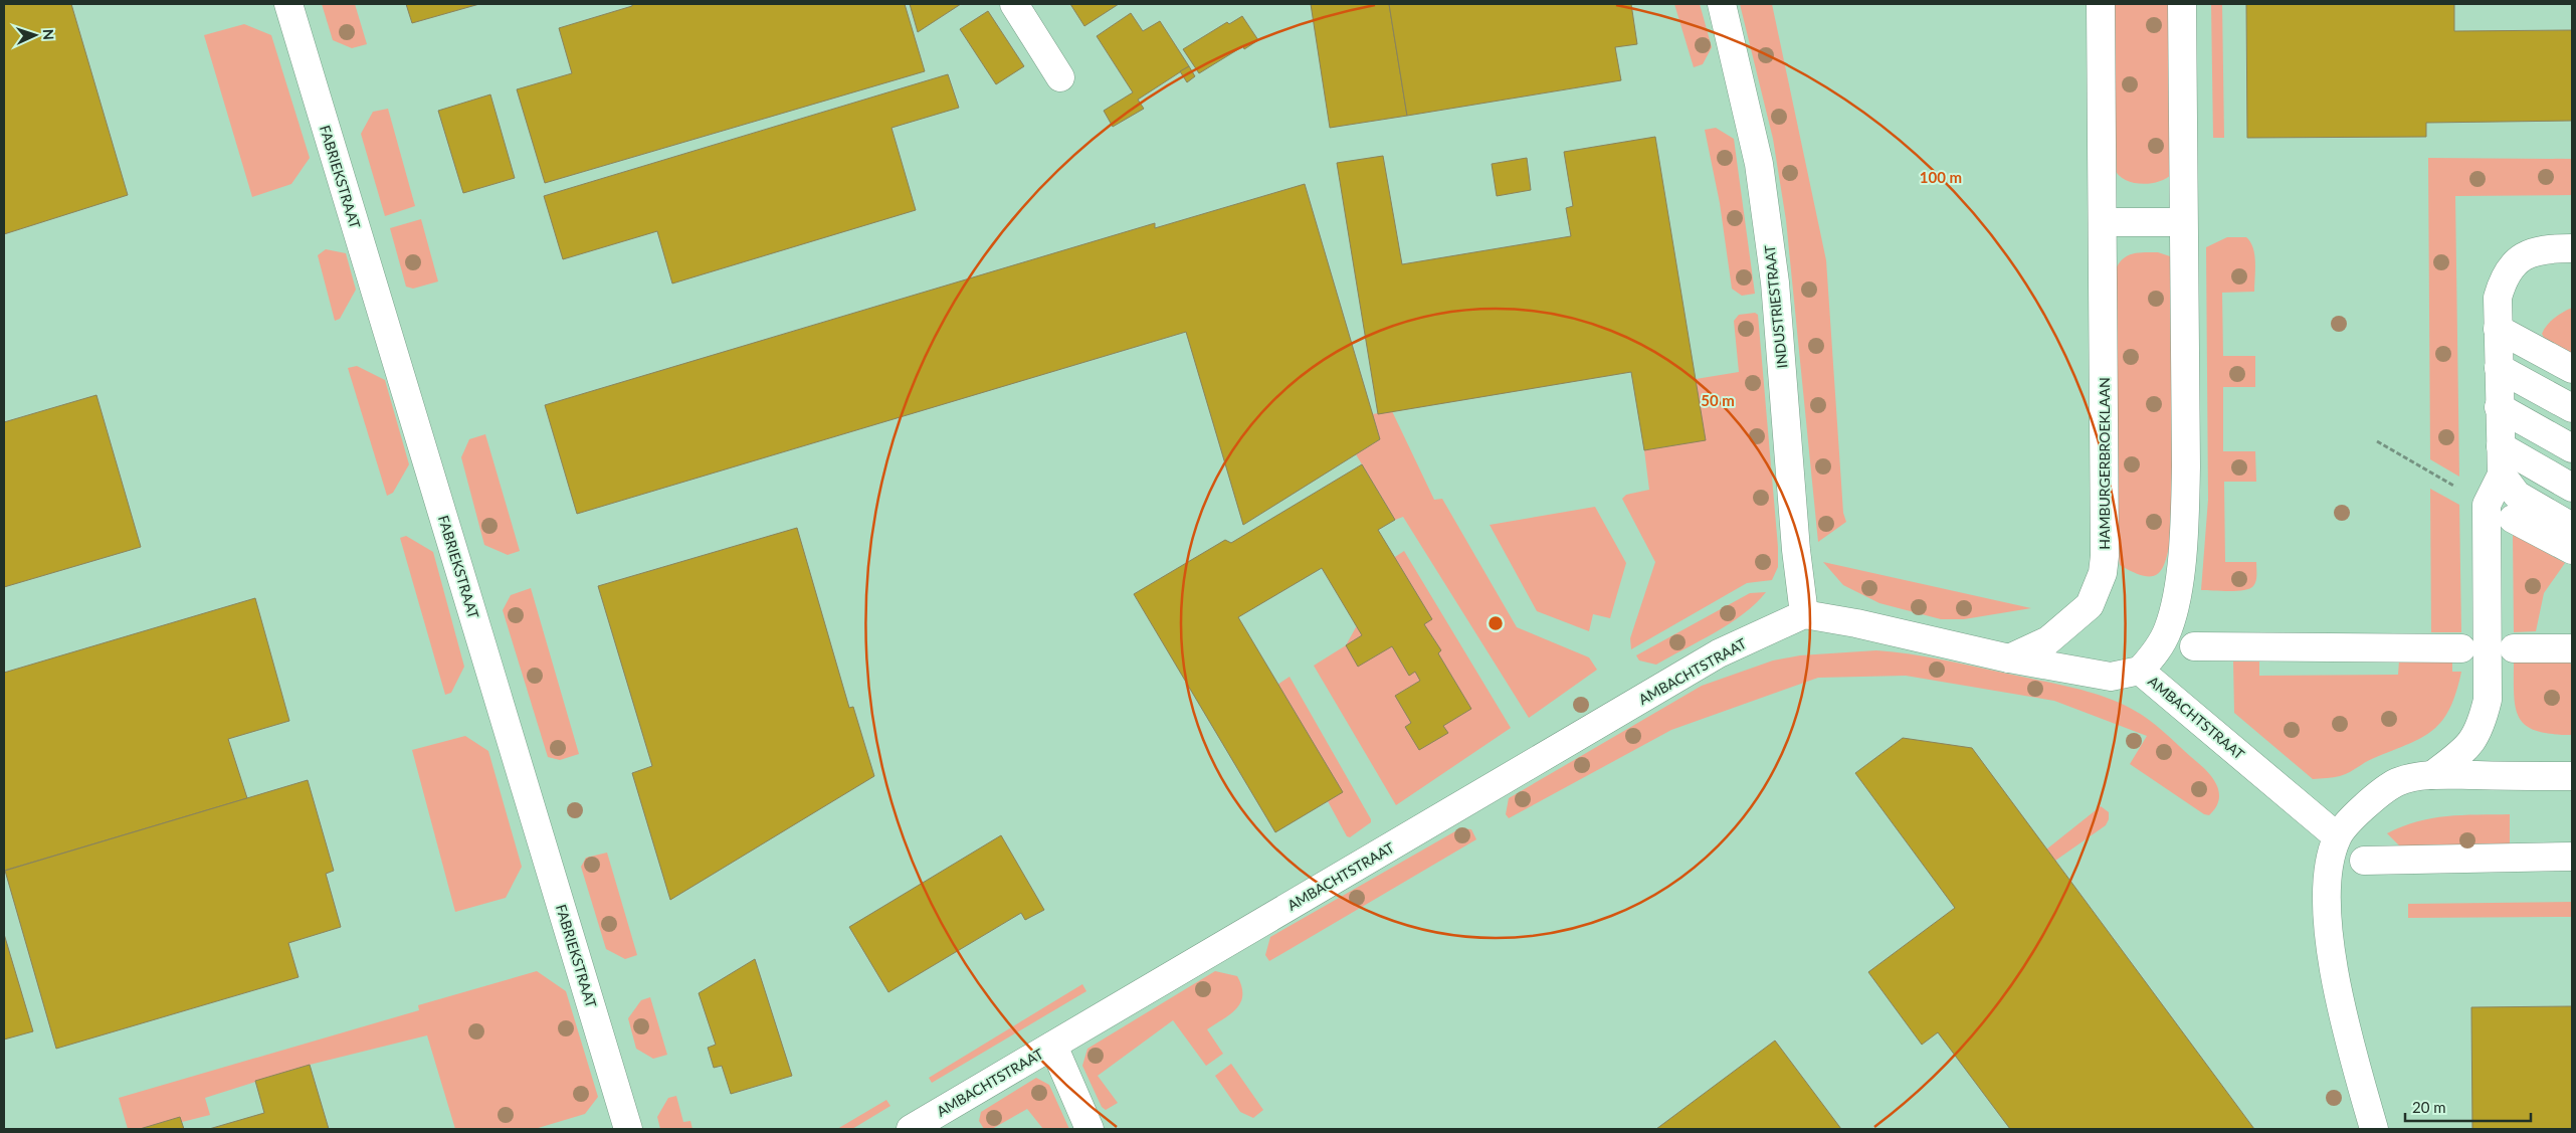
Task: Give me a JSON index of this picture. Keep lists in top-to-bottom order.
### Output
{
  "streets": {
    "street": [
      "FABRIEKSTRAAT",
      "INDUSTRIESTRAAT",
      "HAMBURGERBROEKLAAN",
      "AMBACHTSTRAAT"
    ]
  },
  "crossings": [
    ["INDUSTRIESTRAAT", "AMBACHTSTRAAT"],
    ["HAMBURGERBROEKLAAN", "AMBACHTSTRAAT"]
  ],
  "scale_bar": "20 m",
  "north": "right",
  "rings": ["100 m", "50 m"]
}
